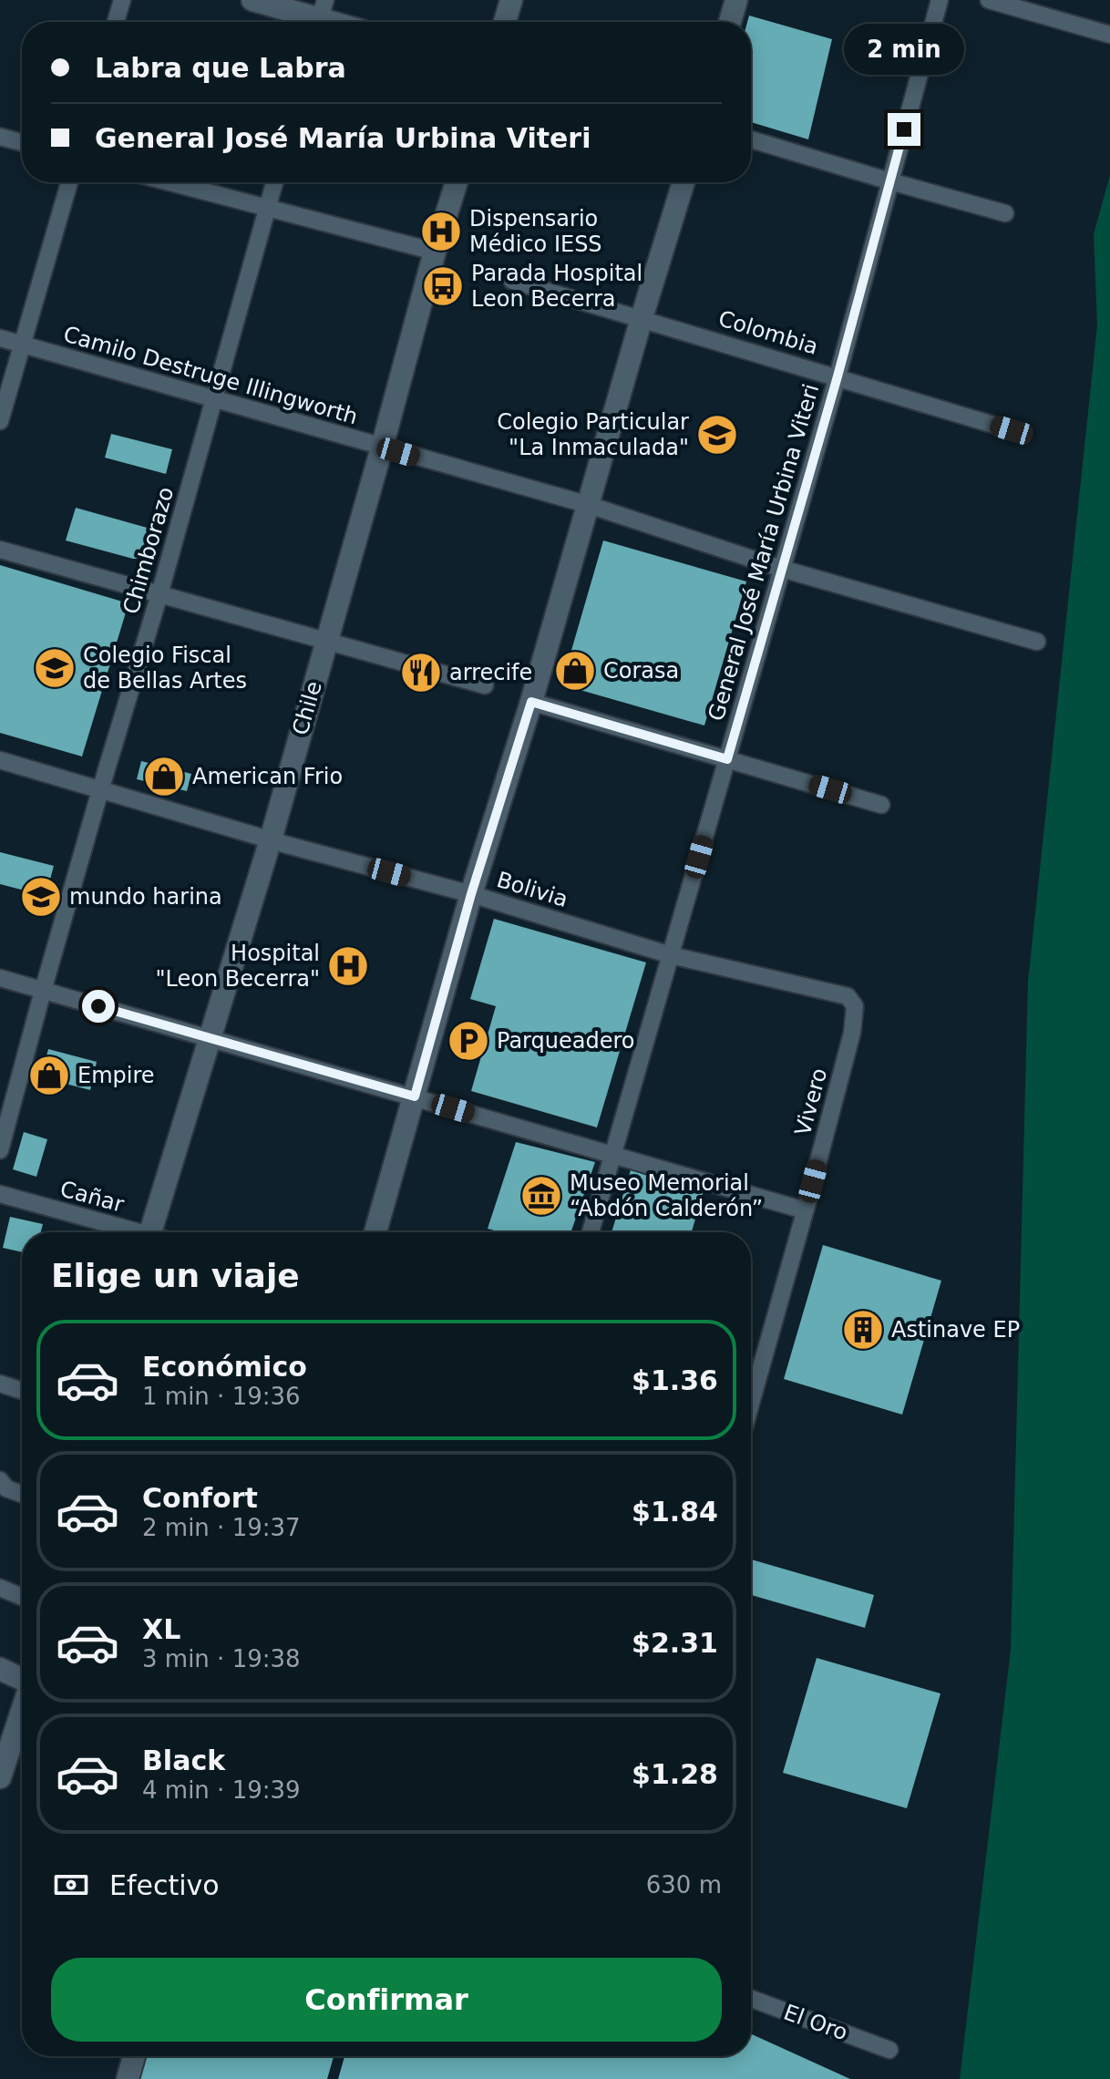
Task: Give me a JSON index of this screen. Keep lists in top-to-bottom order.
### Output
{
  "streets": {
    "main road": ["Chile"],
    "street": [
      "Colombia",
      "Camilo Destruge Illingworth",
      "Chimborazo",
      "General José María Urbina Viteri",
      "Bolivia",
      "Vivero",
      "Cañar",
      "El Oro"
    ]
  },
  "crossings": [
    ["Colombia", "General José María Urbina Viteri"],
    ["Camilo Destruge Illingworth", "Chimborazo"],
    ["Camilo Destruge Illingworth", "General José María Urbina Viteri"],
    ["Camilo Destruge Illingworth", "Chile"],
    ["Chimborazo", "Bolivia"],
    ["General José María Urbina Viteri", "Bolivia"],
    ["Chile", "Bolivia"],
    ["Bolivia", "Vivero"]
  ],
  "places": {
    "hospital": ["Dispensario Médico IESS", "Hospital \"Leon Becerra\""],
    "bus stop": ["Parada Hospital Leon Becerra"],
    "school or university": ["Colegio Particular \"La Inmaculada\"", "Colegio Fiscal de Bellas Artes", "mundo harina"],
    "shop": ["Corasa", "American Frio", "Empire"],
    "restaurant": ["arrecife"],
    "parking": ["Parqueadero"],
    "museum": ["Museo Memorial “Abdón Calderón”"],
    "building": ["Astinave EP"]
  },
  "page": {
    "banner": ["Labra que Labra", "General José María Urbina Viteri"],
    "bubble": "2 min",
    "heading": "Elige un viaje",
    "list": [
      {
        "name": "Económico",
        "note": "1 min · 19:36",
        "value": "$1.36"
      },
      {
        "name": "Confort",
        "note": "2 min · 19:37",
        "value": "$1.84"
      },
      {
        "name": "XL",
        "note": "3 min · 19:38",
        "value": "$2.31"
      },
      {
        "name": "Black",
        "note": "4 min · 19:39",
        "value": "$1.28"
      }
    ],
    "pay": ["Efectivo", "630 m"],
    "buttons": "Confirmar"
  }
}
